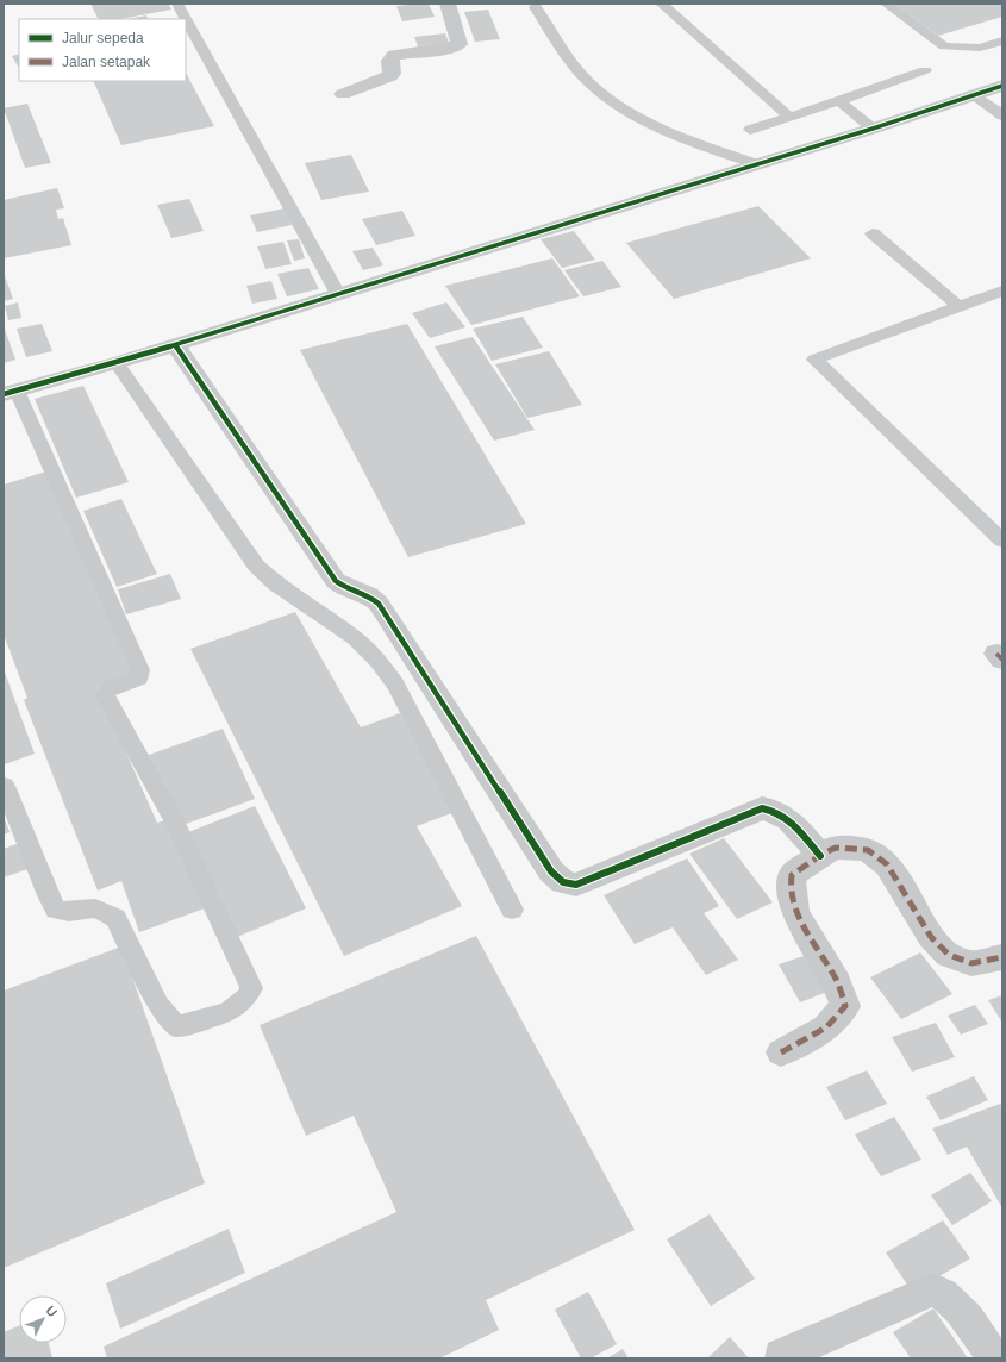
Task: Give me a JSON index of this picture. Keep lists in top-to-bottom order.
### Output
{
  "legend": ["Jalur sepeda", "Jalan setapak"],
  "north": "top right"
}
